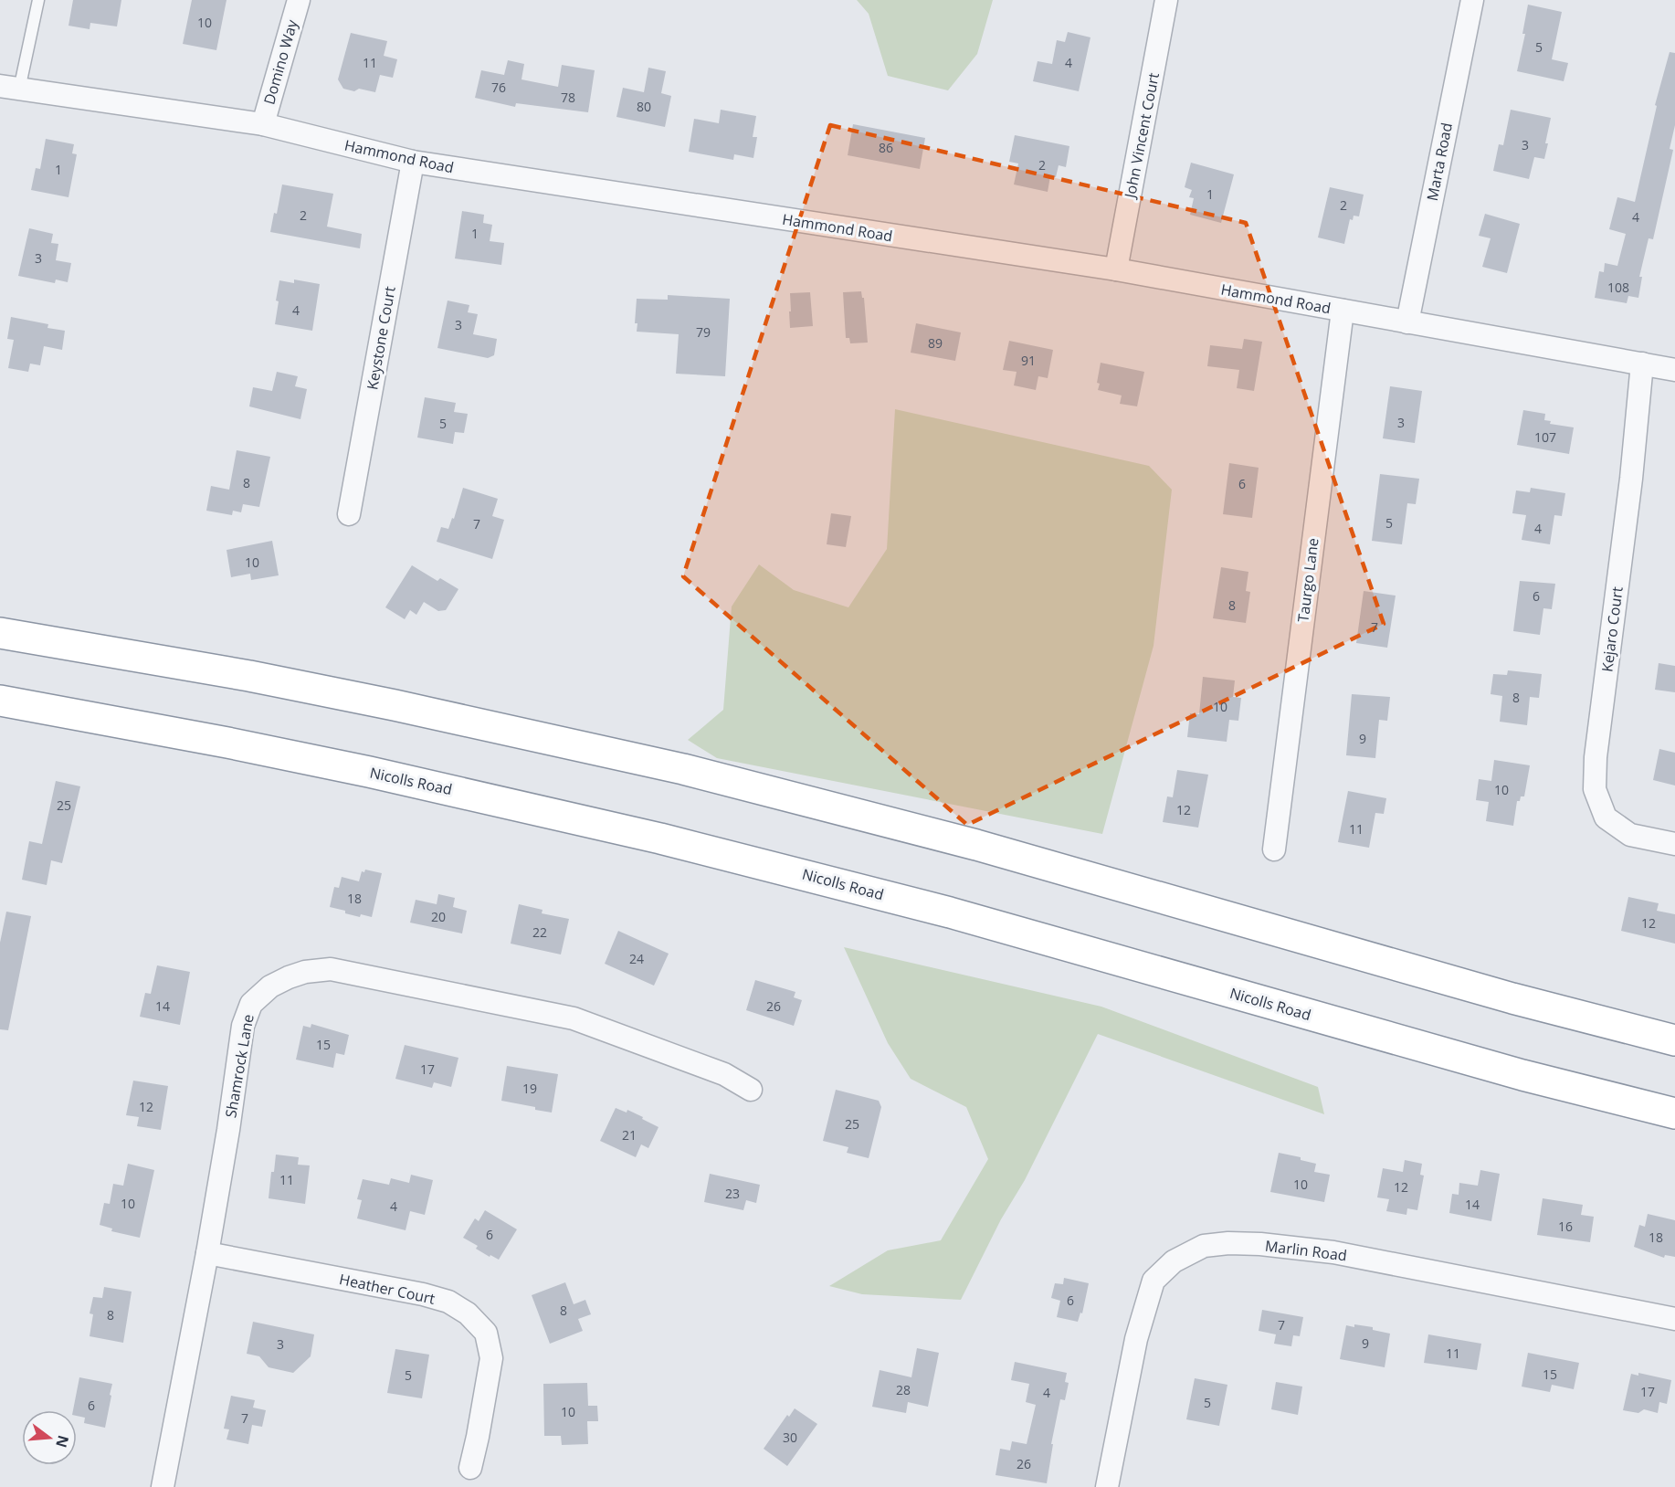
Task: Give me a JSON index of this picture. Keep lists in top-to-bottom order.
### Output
{
  "streets": {
    "highway": ["Nicolls Road"],
    "street": [
      "Domino Way",
      "John Vincent Court",
      "Hammond Road",
      "Marta Road",
      "Keystone Court",
      "Taurgo Lane",
      "Kejaro Court",
      "Shamrock Lane",
      "Marlin Road",
      "Heather Court"
    ]
  },
  "crossings": [
    ["Domino Way", "Hammond Road"],
    ["John Vincent Court", "Hammond Road"],
    ["Hammond Road", "Marta Road"],
    ["Hammond Road", "Keystone Court"],
    ["Hammond Road", "Taurgo Lane"],
    ["Hammond Road", "Kejaro Court"],
    ["Shamrock Lane", "Heather Court"]
  ],
  "house_numbers": [
    "10",
    "5",
    "11",
    "4",
    "76",
    "78",
    "80",
    "3",
    "86",
    "2",
    "1",
    "1",
    "2",
    "2",
    "4",
    "1",
    "3",
    "108",
    "4",
    "3",
    "79",
    "89",
    "91",
    "3",
    "5",
    "107",
    "8",
    "6",
    "5",
    "7",
    "4",
    "10",
    "6",
    "8",
    "7",
    "8",
    "10",
    "9",
    "10",
    "25",
    "12",
    "11",
    "18",
    "20",
    "12",
    "22",
    "24",
    "14",
    "26",
    "15",
    "17",
    "19",
    "12",
    "25",
    "21",
    "11",
    "10",
    "12",
    "23",
    "10",
    "14",
    "4",
    "16",
    "6",
    "18",
    "6",
    "8",
    "8",
    "7",
    "9",
    "3",
    "11",
    "15",
    "5",
    "28",
    "17",
    "4",
    "5",
    "6",
    "10",
    "7",
    "30",
    "26"
  ],
  "north": "right"
}
